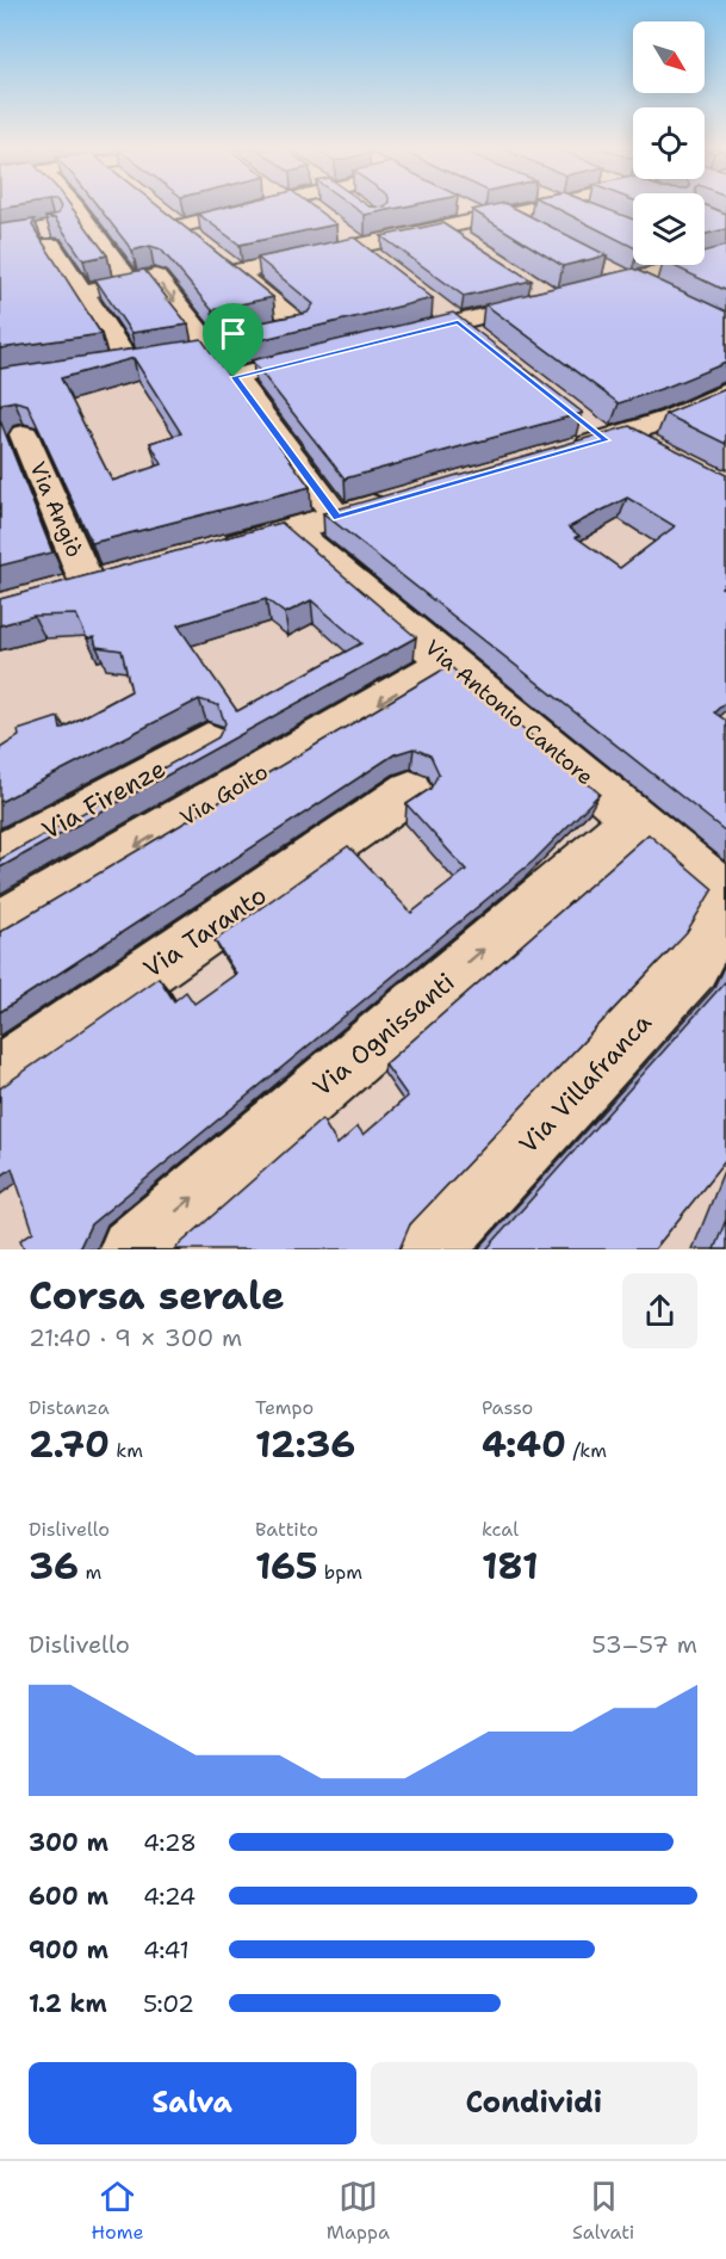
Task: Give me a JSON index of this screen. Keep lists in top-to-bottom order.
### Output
{
  "streets": {
    "street": [
      "Via Angiò",
      "Via Antonio Cantore",
      "Via Goito",
      "Via Firenze",
      "Via Taranto",
      "Via Ognissanti",
      "Via Villafranca"
    ]
  },
  "crossings": [
    ["Via Antonio Cantore", "Via Goito"],
    ["Via Antonio Cantore", "Via Ognissanti"]
  ],
  "one_way": ["Via Goito", "Via Ognissanti"],
  "north": "bottom right",
  "page": {
    "heading": ["Corsa serale", "21:40 · 9 × 300 m"],
    "stats": [
      ["Distanza", "2.70 km"],
      ["Tempo", "12:36"],
      ["Passo", "4:40 /km"],
      ["Dislivello", "36 m"],
      ["Battito", "165 bpm"],
      ["kcal", "181"]
    ],
    "chart": ["Dislivello", "53–57 m"],
    "list": [
      {
        "name": "300 m",
        "note": "4:28"
      },
      {
        "name": "600 m",
        "note": "4:24"
      },
      {
        "name": "900 m",
        "note": "4:41"
      },
      {
        "name": "1.2 km",
        "note": "5:02"
      }
    ],
    "buttons": ["Salva", "Condividi"],
    "tabs": ["Home", "Mappa", "Salvati"]
  }
}
